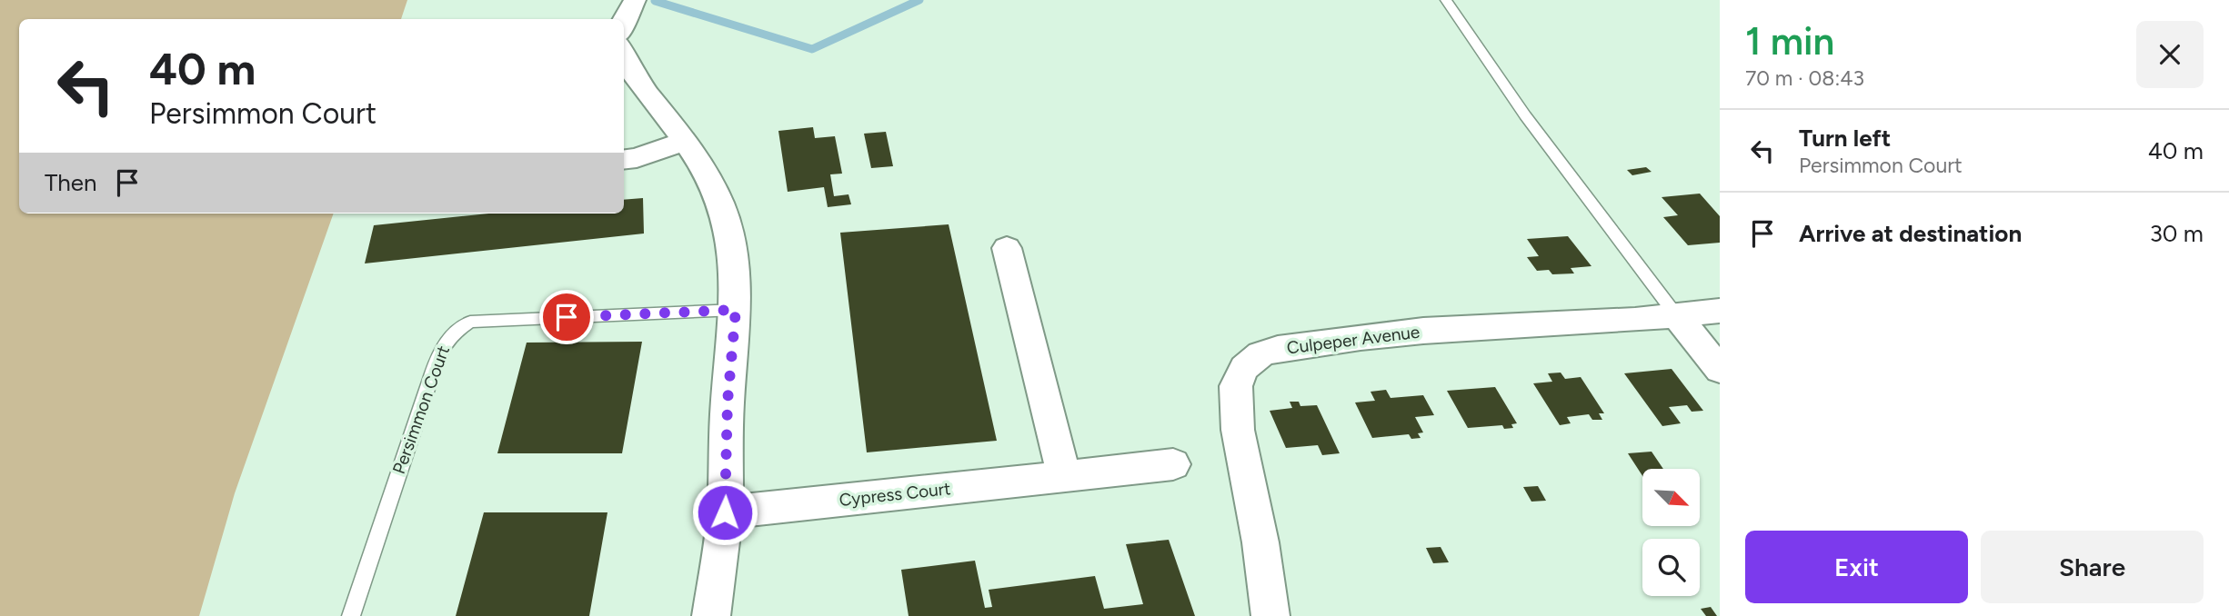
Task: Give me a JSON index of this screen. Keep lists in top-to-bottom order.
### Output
{
  "streets": {
    "street": ["Culpeper Avenue", "Cypress Court"],
    "lane": ["Persimmon Court"]
  },
  "north": "bottom right",
  "page": {
    "heading": ["1 min", "70 m · 08:43"],
    "turn": ["40 m", "Persimmon Court"],
    "list": [
      {
        "name": "Turn left",
        "note": "Persimmon Court",
        "value": "40 m"
      },
      {
        "name": "Arrive at destination",
        "value": "30 m"
      }
    ],
    "then": "Then",
    "buttons": ["Exit", "Share"]
  }
}
